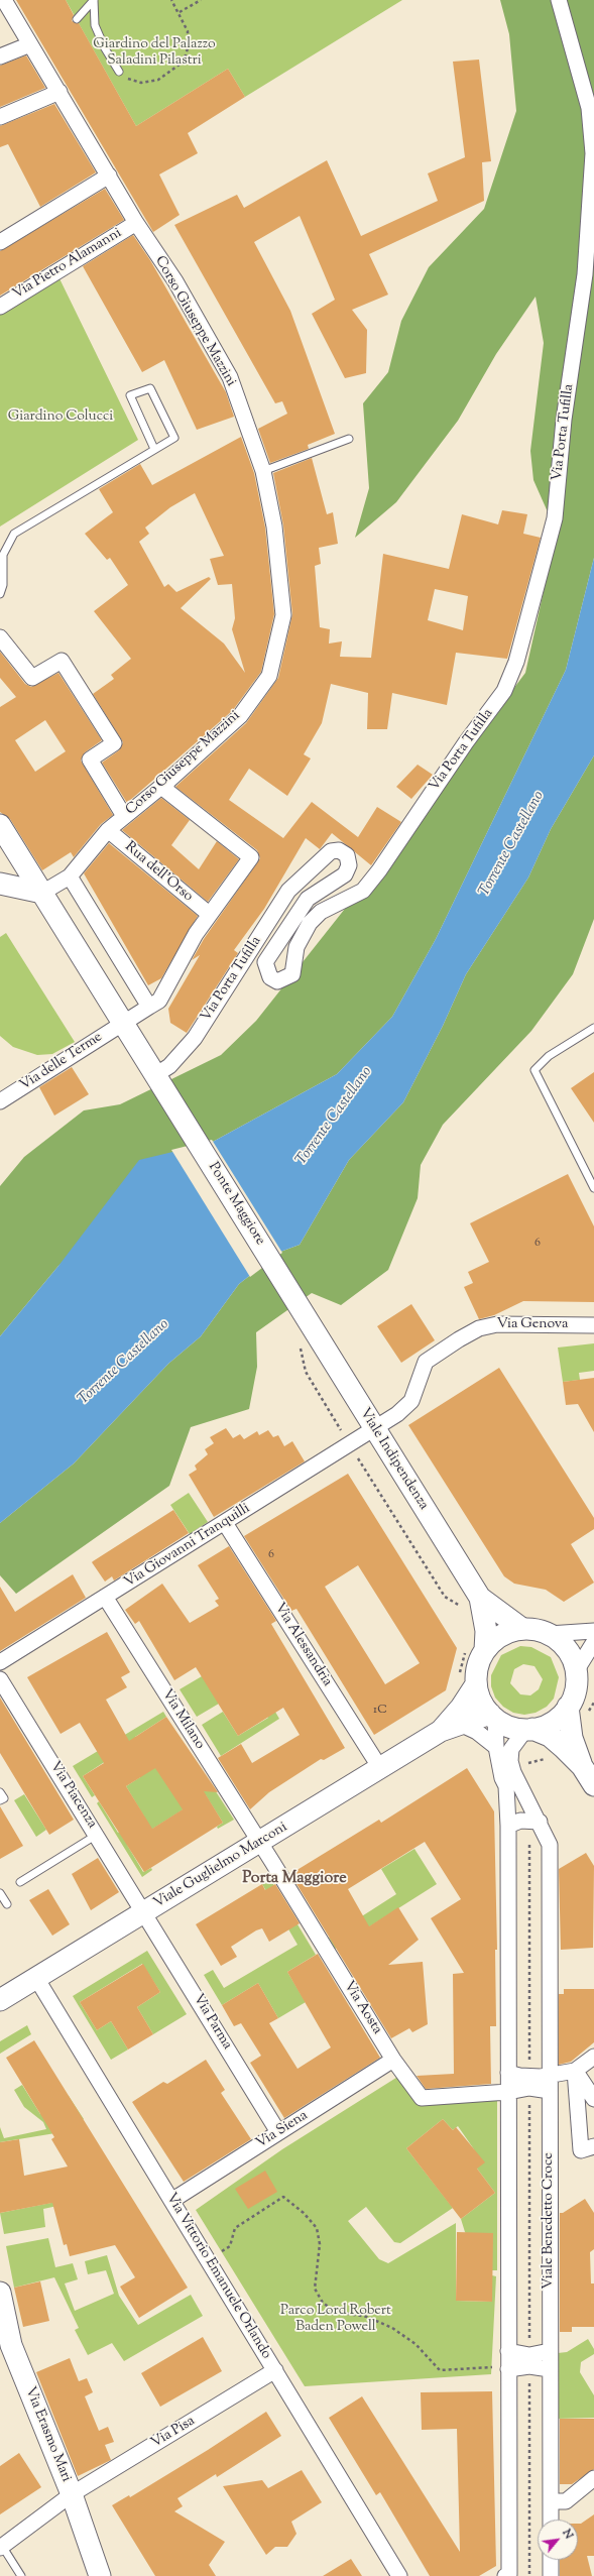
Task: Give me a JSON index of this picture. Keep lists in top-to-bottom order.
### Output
{
  "streets": {
    "street": [
      "Via Pietro Alamanni",
      "Corso Giuseppe Mazzini",
      "Via Porta Tufilla",
      "Rua dell'Orso",
      "Via delle Terme",
      "Ponte Maggiore",
      "Via Genova",
      "Viale Indipendenza",
      "Via Giovanni Tranquilli",
      "Via Alessandria",
      "Via Milano",
      "Via Piacenza",
      "Viale Guglielmo Marconi",
      "Via Aosta",
      "Via Parma",
      "Via Siena",
      "Viale Benedetto Croce",
      "Via Vittorio Emanuele Orlando",
      "Via Pisa",
      "Via Erasmo Mari"
    ]
  },
  "crossings": [
    ["Via Pietro Alamanni", "Corso Giuseppe Mazzini"],
    ["Corso Giuseppe Mazzini", "Rua dell'Orso"],
    ["Corso Giuseppe Mazzini", "Via delle Terme"],
    ["Corso Giuseppe Mazzini", "Ponte Maggiore"],
    ["Via Porta Tufilla", "Ponte Maggiore"],
    ["Rua dell'Orso", "Via delle Terme"],
    ["Via delle Terme", "Ponte Maggiore"],
    ["Ponte Maggiore", "Viale Indipendenza"],
    ["Via Genova", "Viale Indipendenza"],
    ["Via Genova", "Via Giovanni Tranquilli"],
    ["Viale Indipendenza", "Via Giovanni Tranquilli"],
    ["Viale Indipendenza", "Viale Guglielmo Marconi"],
    ["Viale Indipendenza", "Viale Benedetto Croce"],
    ["Via Giovanni Tranquilli", "Via Alessandria"],
    ["Via Giovanni Tranquilli", "Via Milano"],
    ["Via Alessandria", "Viale Guglielmo Marconi"],
    ["Via Milano", "Viale Guglielmo Marconi"],
    ["Via Milano", "Via Aosta"],
    ["Via Piacenza", "Viale Guglielmo Marconi"],
    ["Via Piacenza", "Via Parma"],
    ["Viale Guglielmo Marconi", "Via Aosta"],
    ["Viale Guglielmo Marconi", "Via Parma"],
    ["Viale Guglielmo Marconi", "Viale Benedetto Croce"],
    ["Viale Guglielmo Marconi", "Via Vittorio Emanuele Orlando"],
    ["Via Aosta", "Via Siena"],
    ["Via Parma", "Via Siena"],
    ["Via Siena", "Via Vittorio Emanuele Orlando"],
    ["Via Vittorio Emanuele Orlando", "Via Pisa"],
    ["Via Pisa", "Via Erasmo Mari"]
  ],
  "districts": ["Porta Maggiore"],
  "water": ["Torrente Castellano"],
  "parks": ["Giardino del Palazzo Saladini Pilastri", "Giardino Colucci", "Parco Lord Robert Baden Powell"],
  "house_numbers": ["6", "6", "1C"],
  "north": "top right"
}
